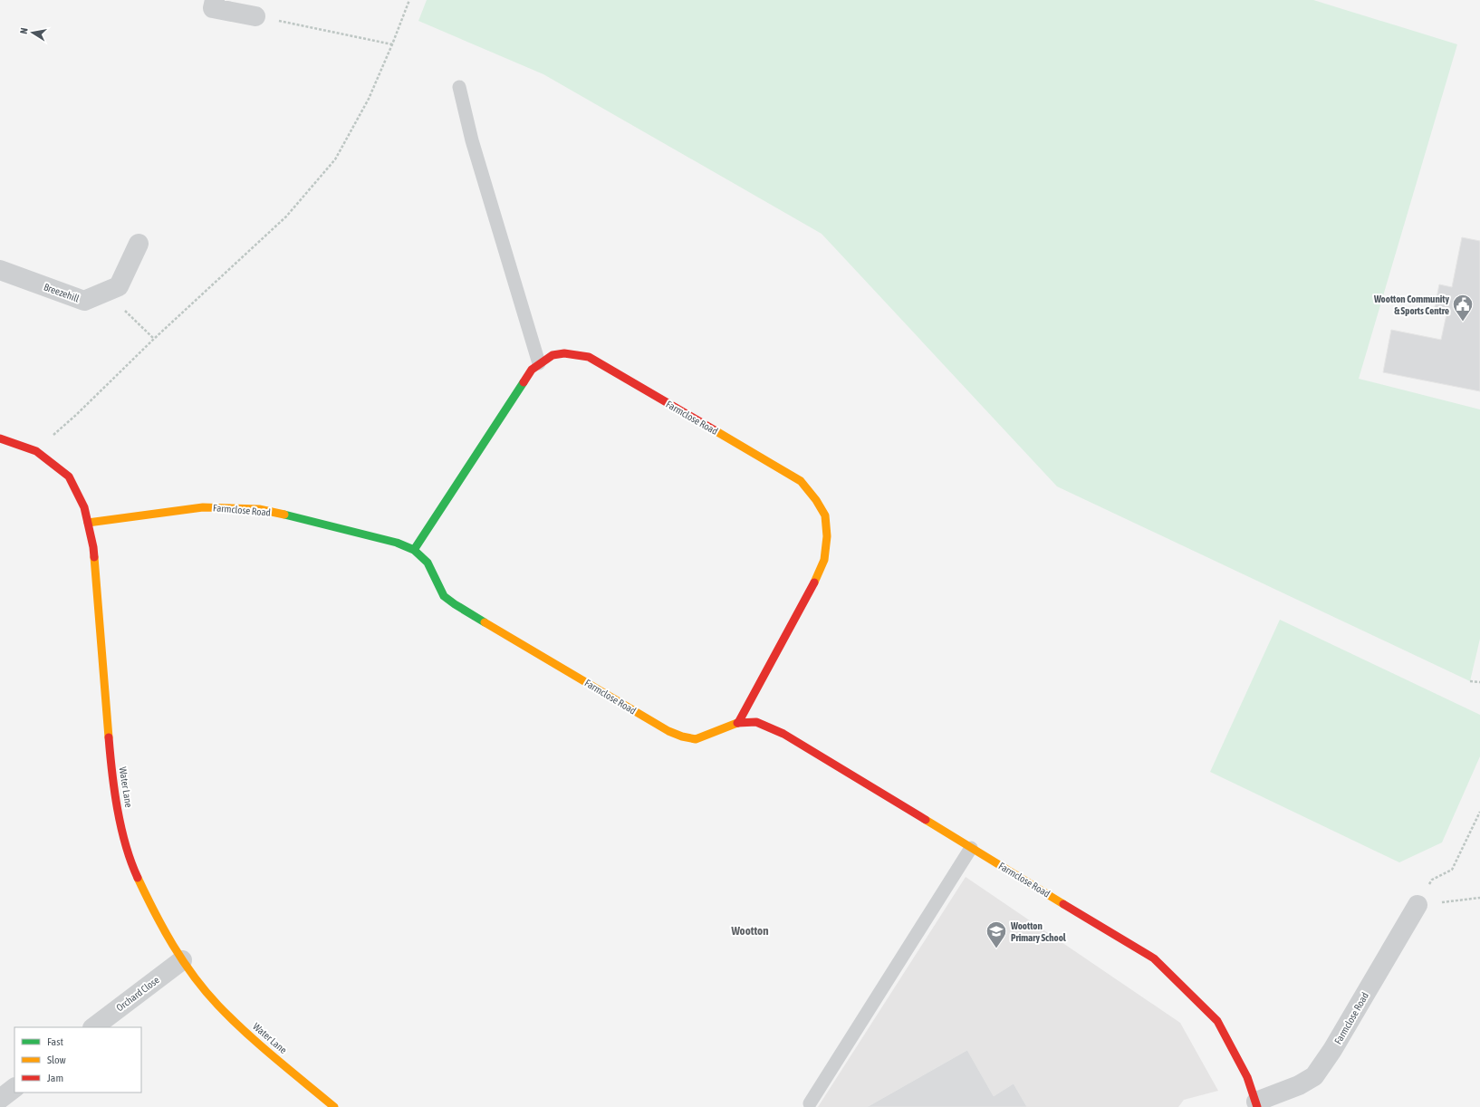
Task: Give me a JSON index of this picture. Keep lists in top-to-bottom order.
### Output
{
  "streets": {
    "street": [
      "Breezehill",
      "Farmclose Road",
      "Water Lane",
      "Orchard Close"
    ]
  },
  "crossings": [
    ["Farmclose Road", "Water Lane"],
    ["Water Lane", "Orchard Close"]
  ],
  "districts": ["Wootton"],
  "places": {
    "public building": ["Wootton Community & Sports Centre"],
    "school or university": ["Wootton Primary School"]
  },
  "legend": ["Fast", "Slow", "Jam"],
  "north": "left"
}
